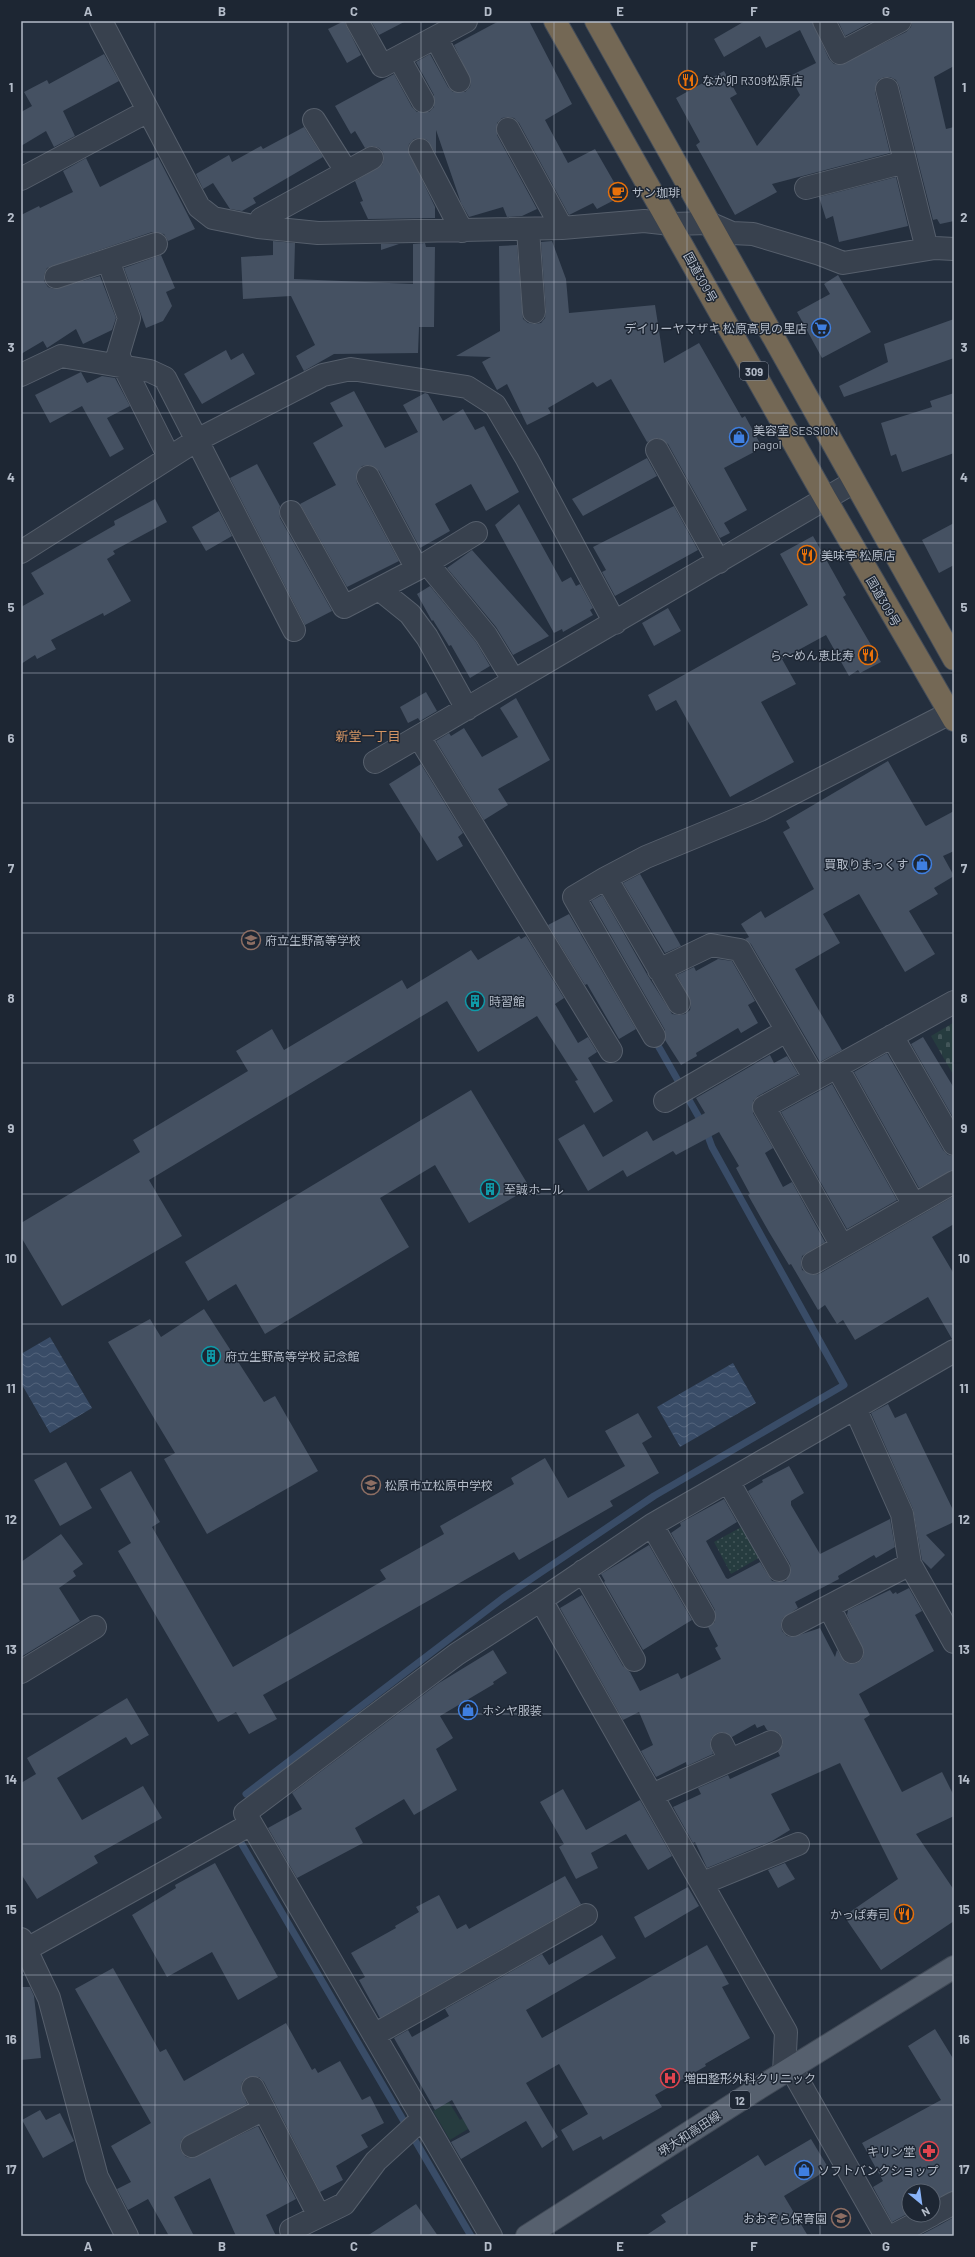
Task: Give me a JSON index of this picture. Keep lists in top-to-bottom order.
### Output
{
  "streets": {
    "highway": ["国道309号", "309"],
    "main road": ["12", "堺大和高田線"]
  },
  "districts": ["新堂一丁目"],
  "places": {
    "restaurant": [
      "なか卯 R309松原店",
      "美味亭 松原店",
      "ら～めん恵比寿",
      "かっぱ寿司"
    ],
    "cafe": ["サン珈琲"],
    "supermarket": ["デイリーヤマザキ 松原高見の里店"],
    "shop": [
      "美容室 SESSION pagol",
      "買取りまっくす",
      "ホシヤ服装",
      "ソフトバンクショップ"
    ],
    "school or university": ["府立生野高等学校", "松原市立松原中学校", "おおぞら保育園"],
    "building": ["時習館", "至誠ホール", "府立生野高等学校 記念館"],
    "hospital": ["増田整形外科クリニック"],
    "pharmacy": ["キリン堂"]
  },
  "north": "bottom right",
  "grid": {
    "columns": [
      "A",
      "B",
      "C",
      "D",
      "E",
      "F",
      "G"
    ],
    "rows": [
      "1",
      "2",
      "3",
      "4",
      "5",
      "6",
      "7",
      "8",
      "9",
      "10",
      "11",
      "12",
      "13",
      "14",
      "15",
      "16",
      "17"
    ]
  }
}
